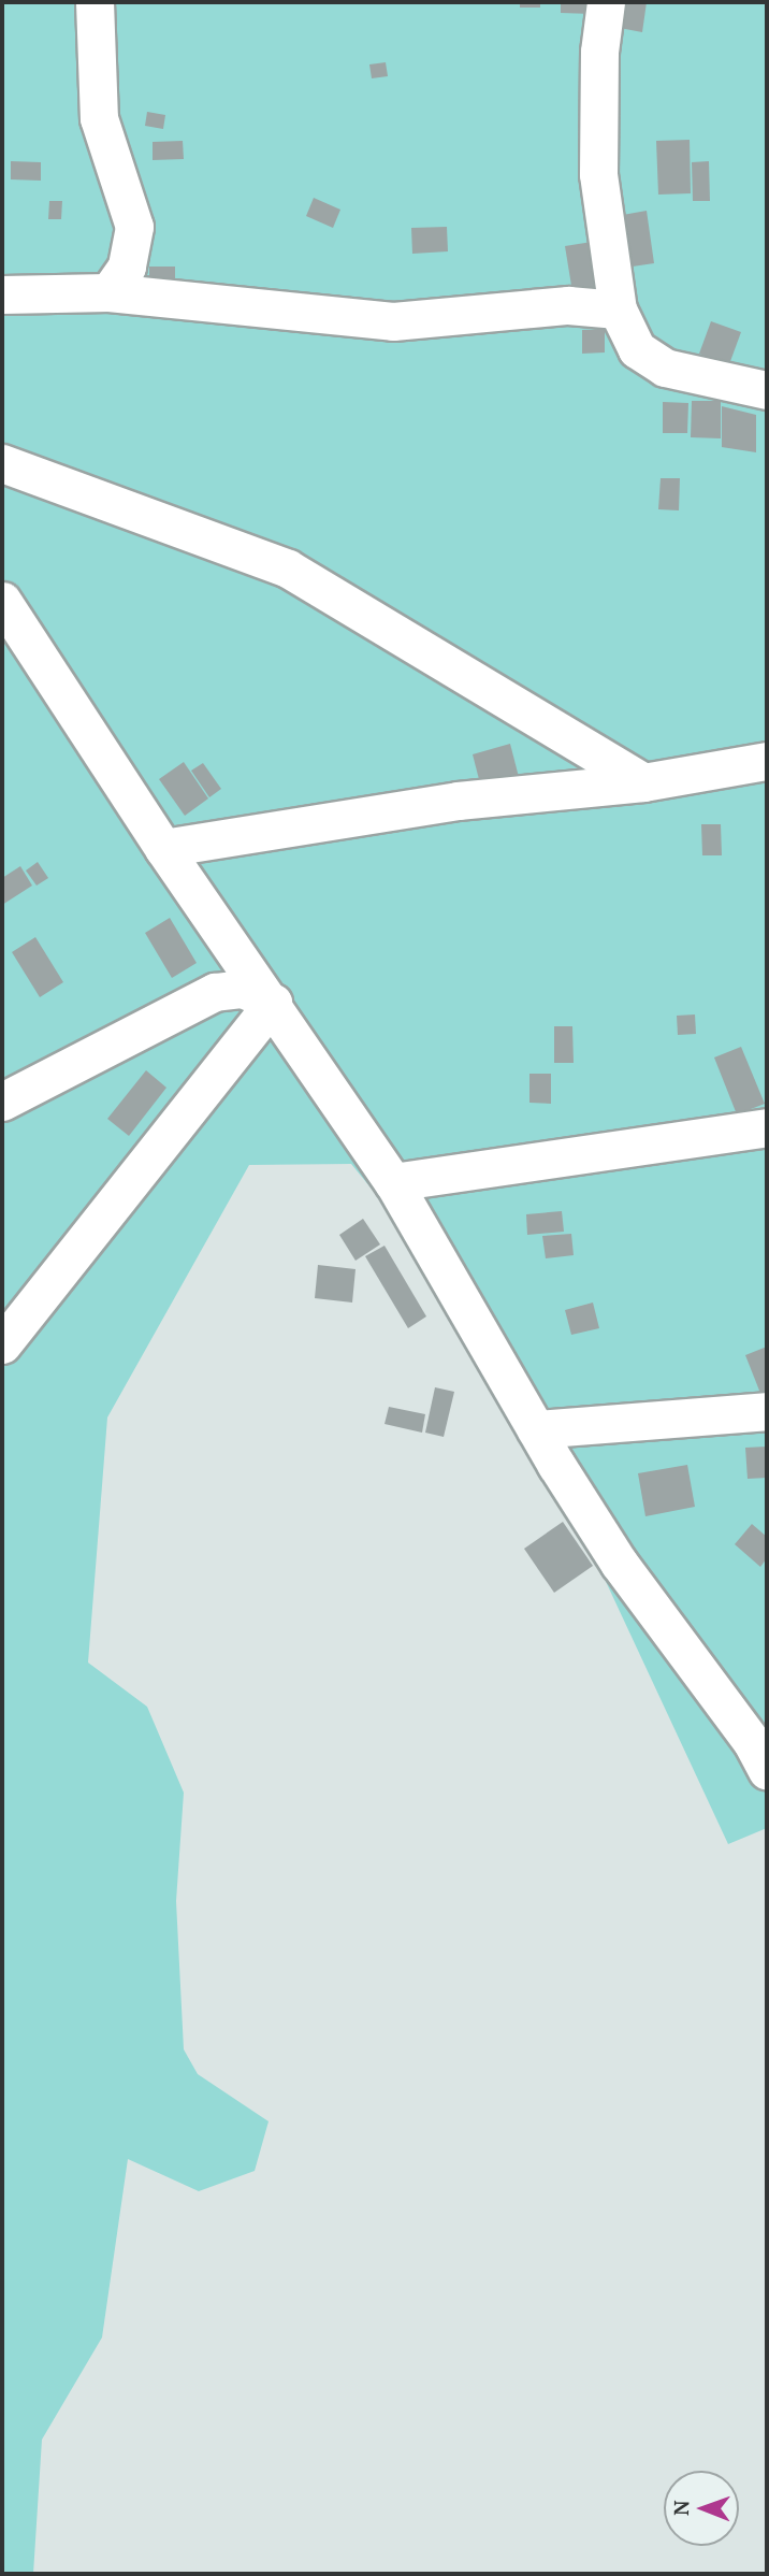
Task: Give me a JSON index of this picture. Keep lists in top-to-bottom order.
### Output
{
  "north": "left"
}
